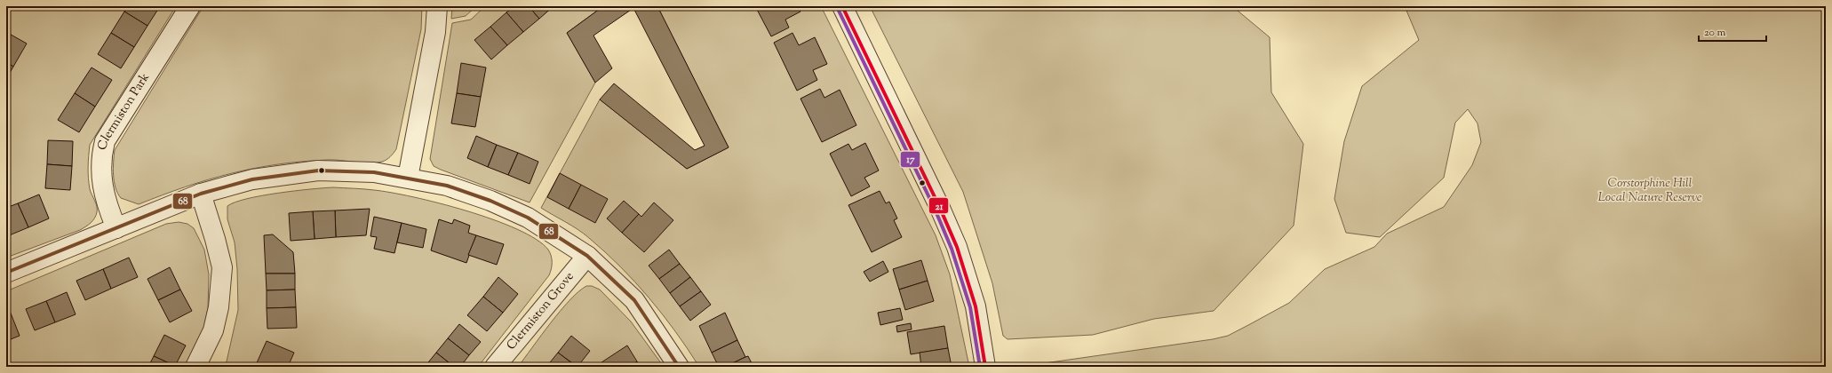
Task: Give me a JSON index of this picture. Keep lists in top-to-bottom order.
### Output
{
  "streets": {
    "street": ["Clermiston Park", "Clermiston Grove"]
  },
  "parks": ["Corstorphine Hill Local Nature Reserve"],
  "lines": ["transit line 21", "transit line 17", "transit line 68"],
  "scale_bar": "20 m"
}
